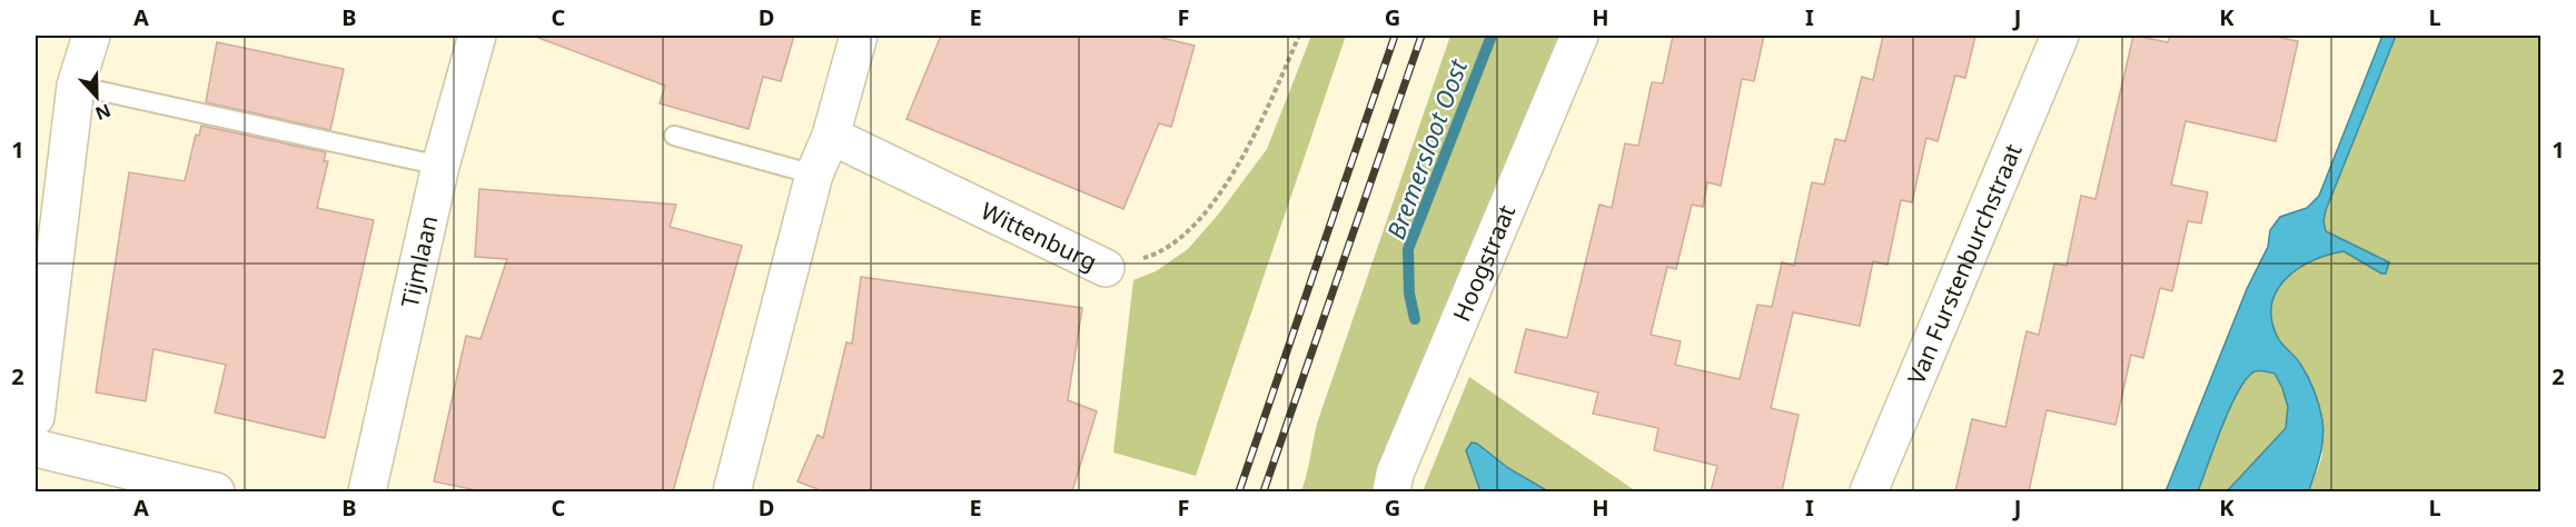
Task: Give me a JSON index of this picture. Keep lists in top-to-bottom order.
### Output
{
  "streets": {
    "street": [
      "Wittenburg",
      "Tijmlaan",
      "Hoogstraat",
      "Van Furstenburchstraat"
    ]
  },
  "water": ["Bremersloot Oost"],
  "north": "bottom",
  "grid": {
    "columns": [
      "A",
      "B",
      "C",
      "D",
      "E",
      "F",
      "G",
      "H",
      "I",
      "J",
      "K",
      "L"
    ],
    "rows": ["1", "2"]
  }
}
